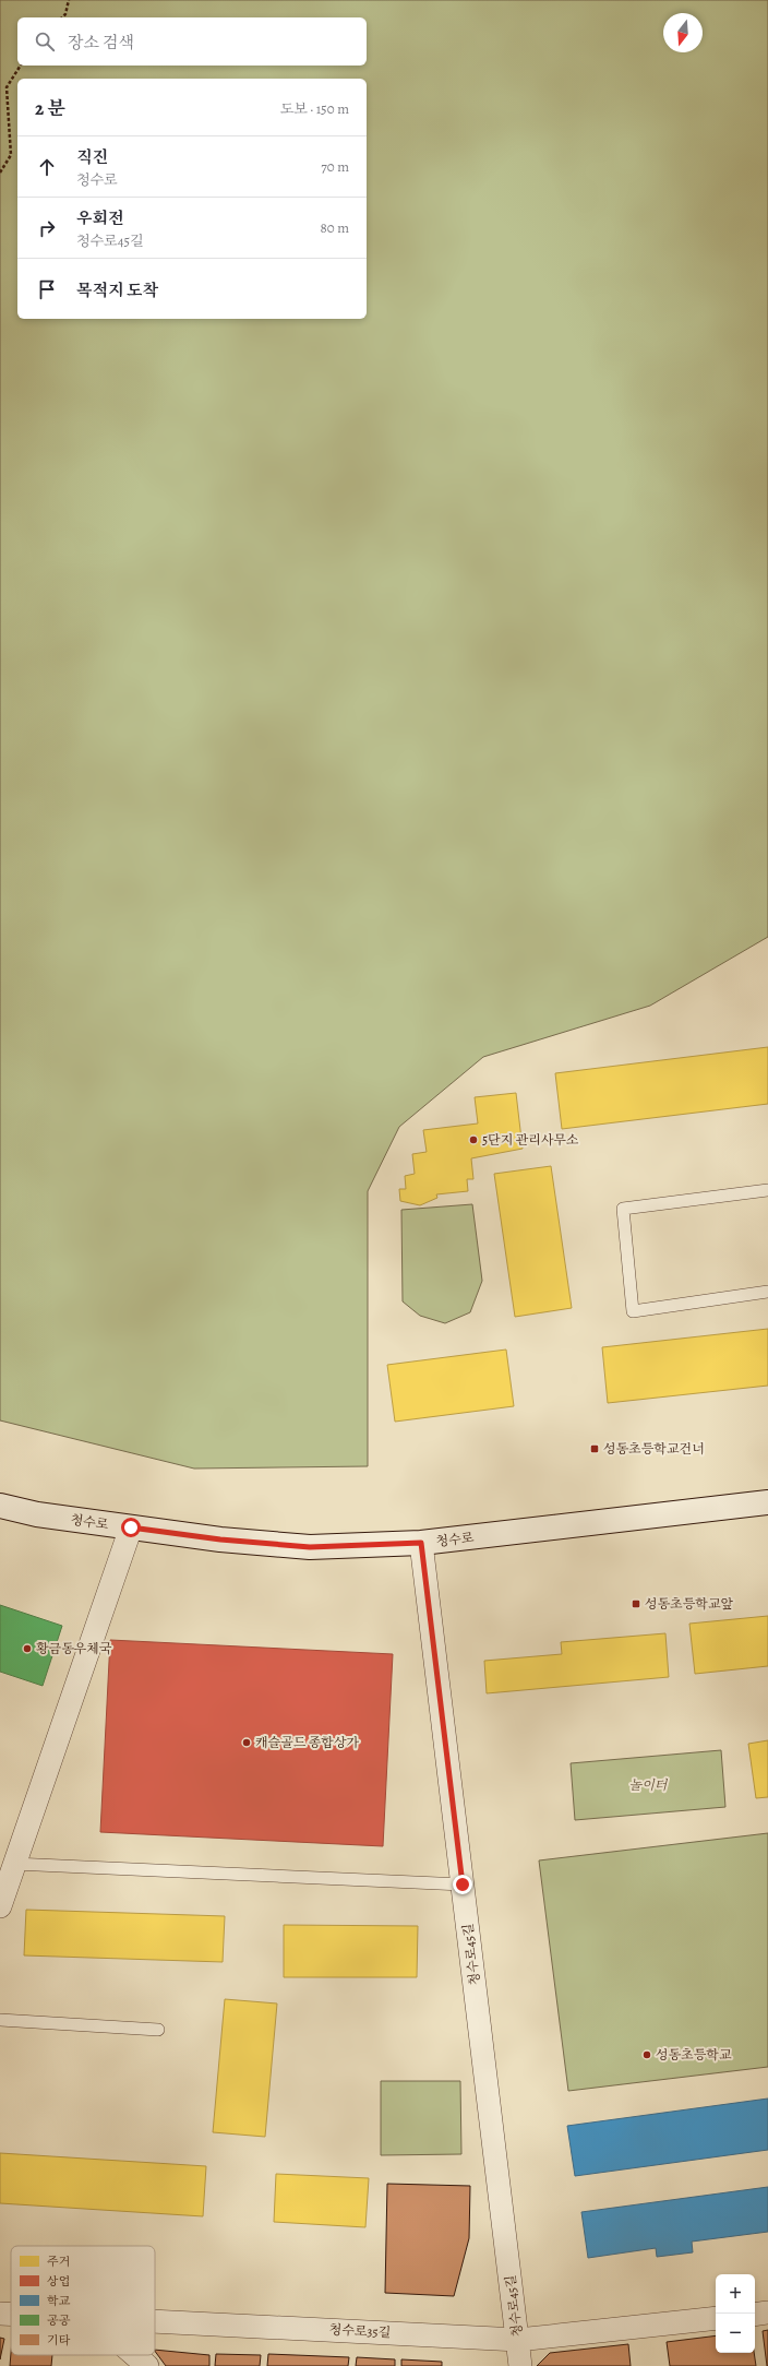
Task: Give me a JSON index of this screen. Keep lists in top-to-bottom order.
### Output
{
  "streets": {
    "main road": ["청수로"],
    "street": ["청수로45길", "청수로35길"]
  },
  "crossings": [
    ["청수로", "청수로45길"],
    ["청수로45길", "청수로35길"]
  ],
  "parks": ["놀이터"],
  "places": {
    "other": [
      "5단지 관리사무소",
      "황금동우체국",
      "캐슬골드 종합상가",
      "성동초등학교"
    ],
    "transit": ["성동초등학교건너", "성동초등학교앞"]
  },
  "legend": [
    "주거",
    "상업",
    "학교",
    "공공",
    "기타"
  ],
  "north": "bottom",
  "page": {
    "search": "장소 검색",
    "heading": ["2 분", "도보 · 150 m"],
    "list": [
      ["직진", "청수로", "70 m"],
      ["우회전", "청수로45길", "80 m"],
      "목적지 도착"
    ],
    "map_buttons": ["+", "−"]
  }
}
